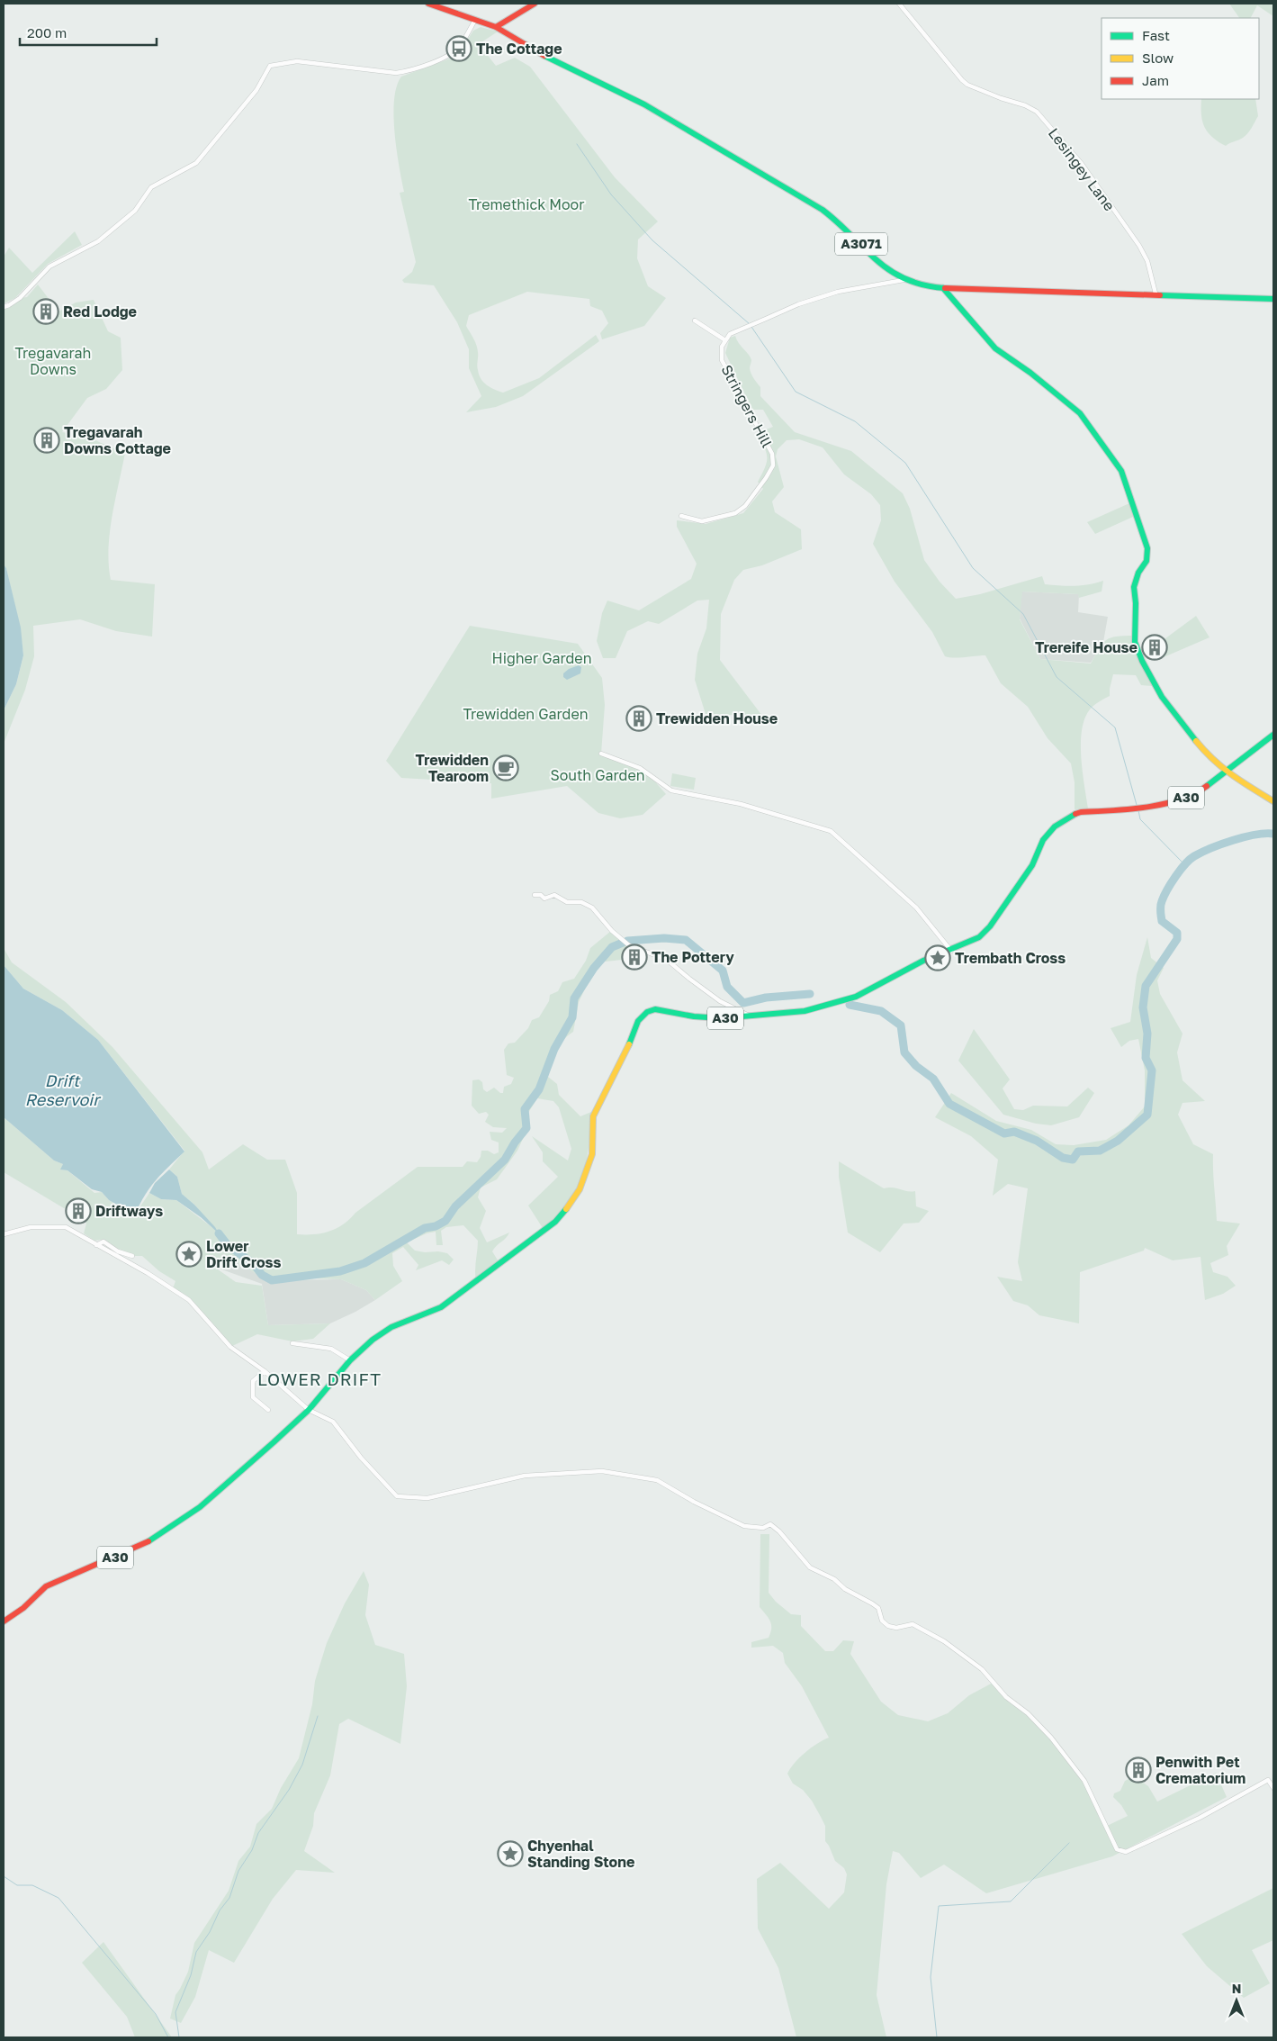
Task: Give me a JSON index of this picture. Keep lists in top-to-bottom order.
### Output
{
  "streets": {
    "main road": ["A3071", "A30"],
    "street": ["Lesingey Lane", "Stringers Hill"]
  },
  "crossings": [
    ["Lesingey Lane", "A3071"]
  ],
  "districts": ["LOWER DRIFT"],
  "water": ["Drift Reservoir"],
  "parks": [
    "Tremethick Moor",
    "Tregavarah Downs",
    "Higher Garden",
    "Trewidden Garden",
    "South Garden"
  ],
  "places": {
    "bus stop": ["The Cottage"],
    "building": [
      "Red Lodge",
      "Tregavarah Downs Cottage",
      "Trereife House",
      "Trewidden House",
      "The Pottery",
      "Driftways",
      "Penwith Pet Crematorium"
    ],
    "cafe": ["Trewidden Tearoom"],
    "place": ["Trembath Cross", "Lower Drift Cross", "Chyenhal Standing Stone"]
  },
  "legend": ["Fast", "Slow", "Jam"],
  "scale_bar": "200 m",
  "north": "top"
}
